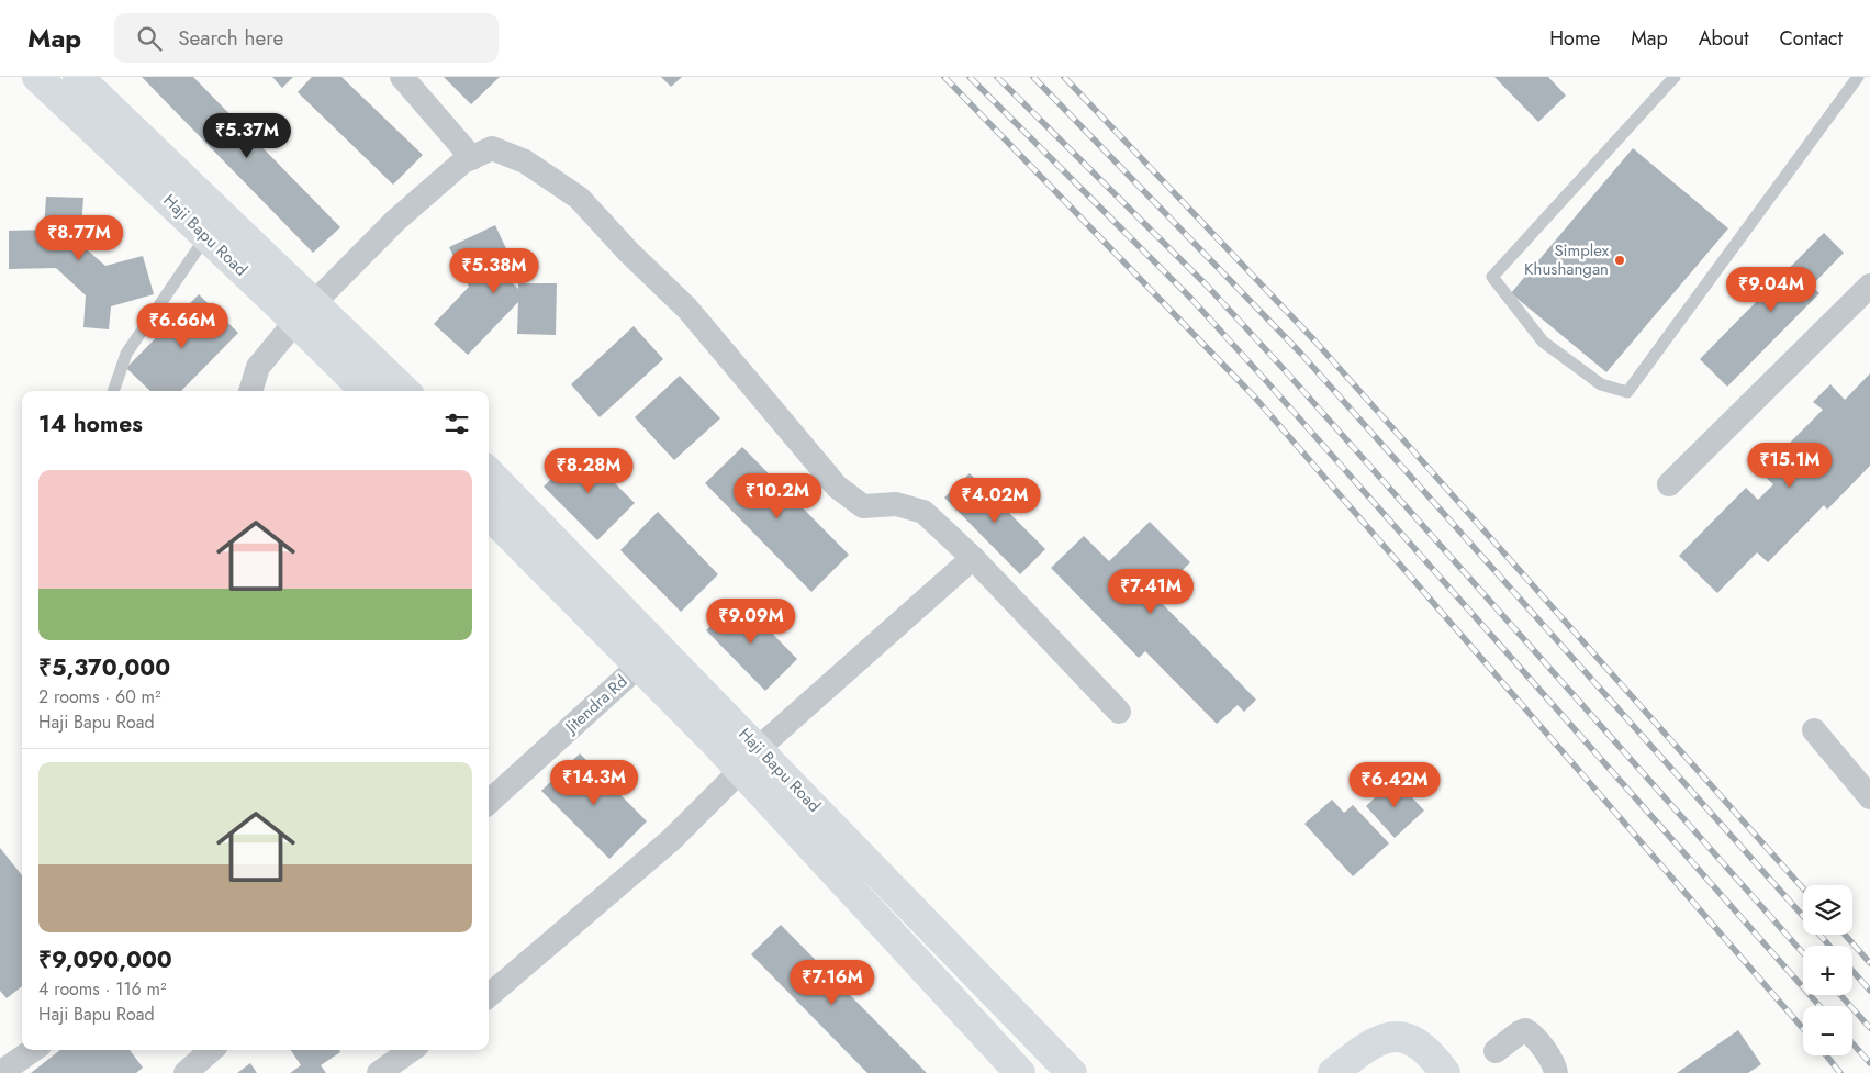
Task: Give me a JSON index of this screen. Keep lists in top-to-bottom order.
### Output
{
  "streets": {
    "street": ["Haji Bapu Road", "Jitendra Rd"]
  },
  "crossings": [
    ["Haji Bapu Road", "Jitendra Rd"]
  ],
  "places": ["Simplex Khushangan"],
  "page": {
    "header": "Map",
    "search": "Search here",
    "nav": [
      "Home",
      "Map",
      "About",
      "Contact"
    ],
    "price": [
      "₹5.37M",
      "₹8.77M",
      "₹5.38M",
      "₹9.04M",
      "₹6.66M",
      "₹15.1M",
      "₹8.28M",
      "₹10.2M",
      "₹4.02M",
      "₹7.41M",
      "₹9.09M",
      "₹14.3M",
      "₹6.42M",
      "₹7.16M"
    ],
    "heading": "14 homes",
    "list": [
      {
        "name": "₹5,370,000",
        "note": "2 rooms · 60 m² · Haji Bapu Road"
      },
      {
        "name": "₹9,090,000",
        "note": "4 rooms · 116 m² · Haji Bapu Road"
      }
    ],
    "map_buttons": ["+", "−"]
  }
}
